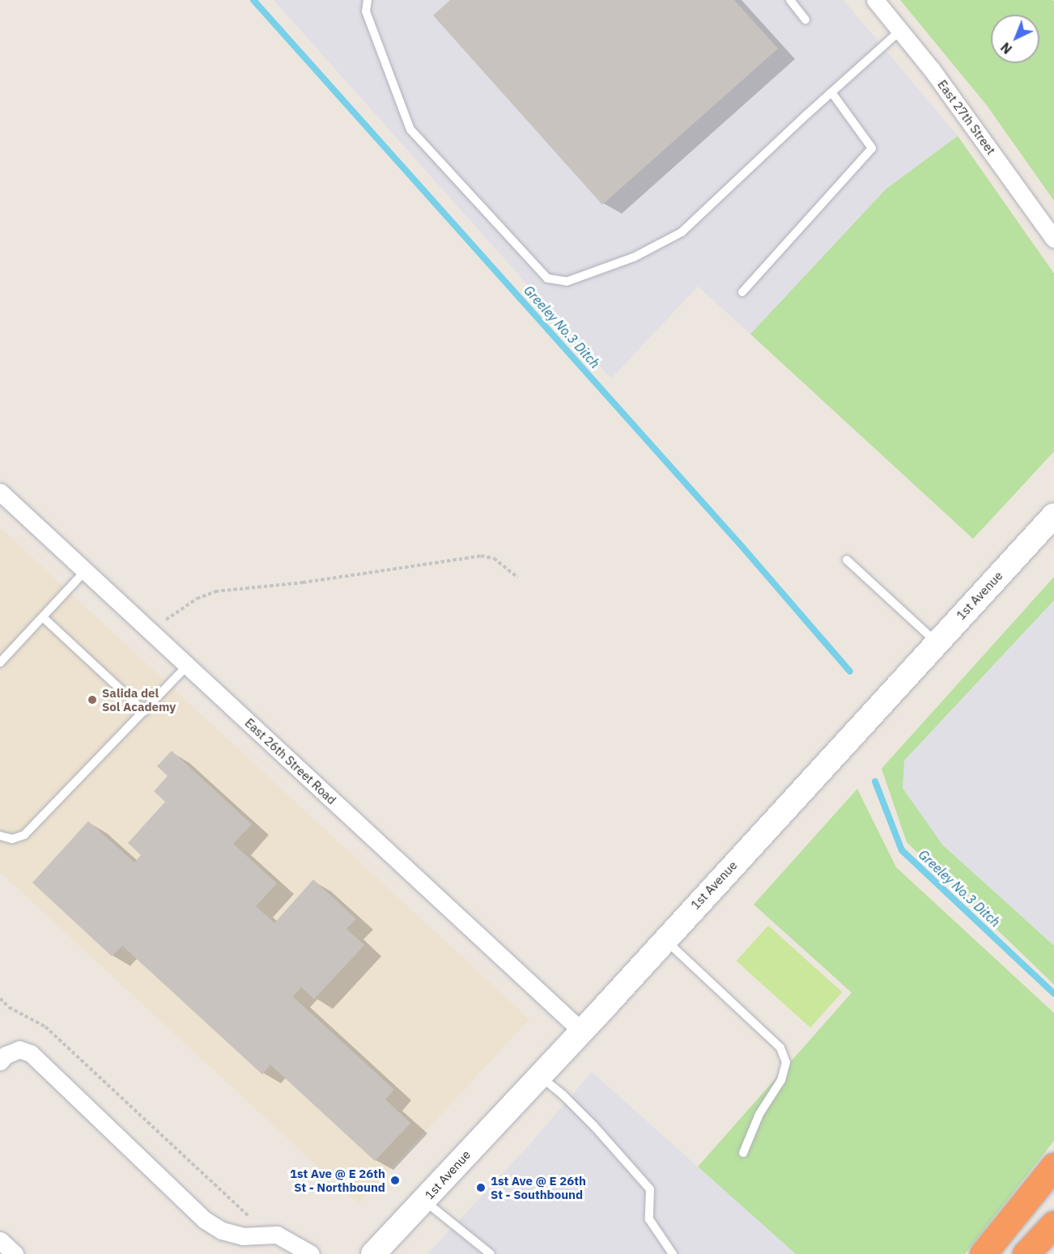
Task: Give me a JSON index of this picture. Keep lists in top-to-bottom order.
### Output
{
  "streets": {
    "main road": ["1st Avenue"],
    "street": ["East 27th Street", "East 26th Street Road"]
  },
  "crossings": [
    ["1st Avenue", "East 26th Street Road"]
  ],
  "water": ["Greeley No.3 Ditch"],
  "places": ["Salida del Sol Academy", "1st Ave @ E 26th St - Northbound", "1st Ave @ E 26th St - Southbound"],
  "north": "bottom left"
}
